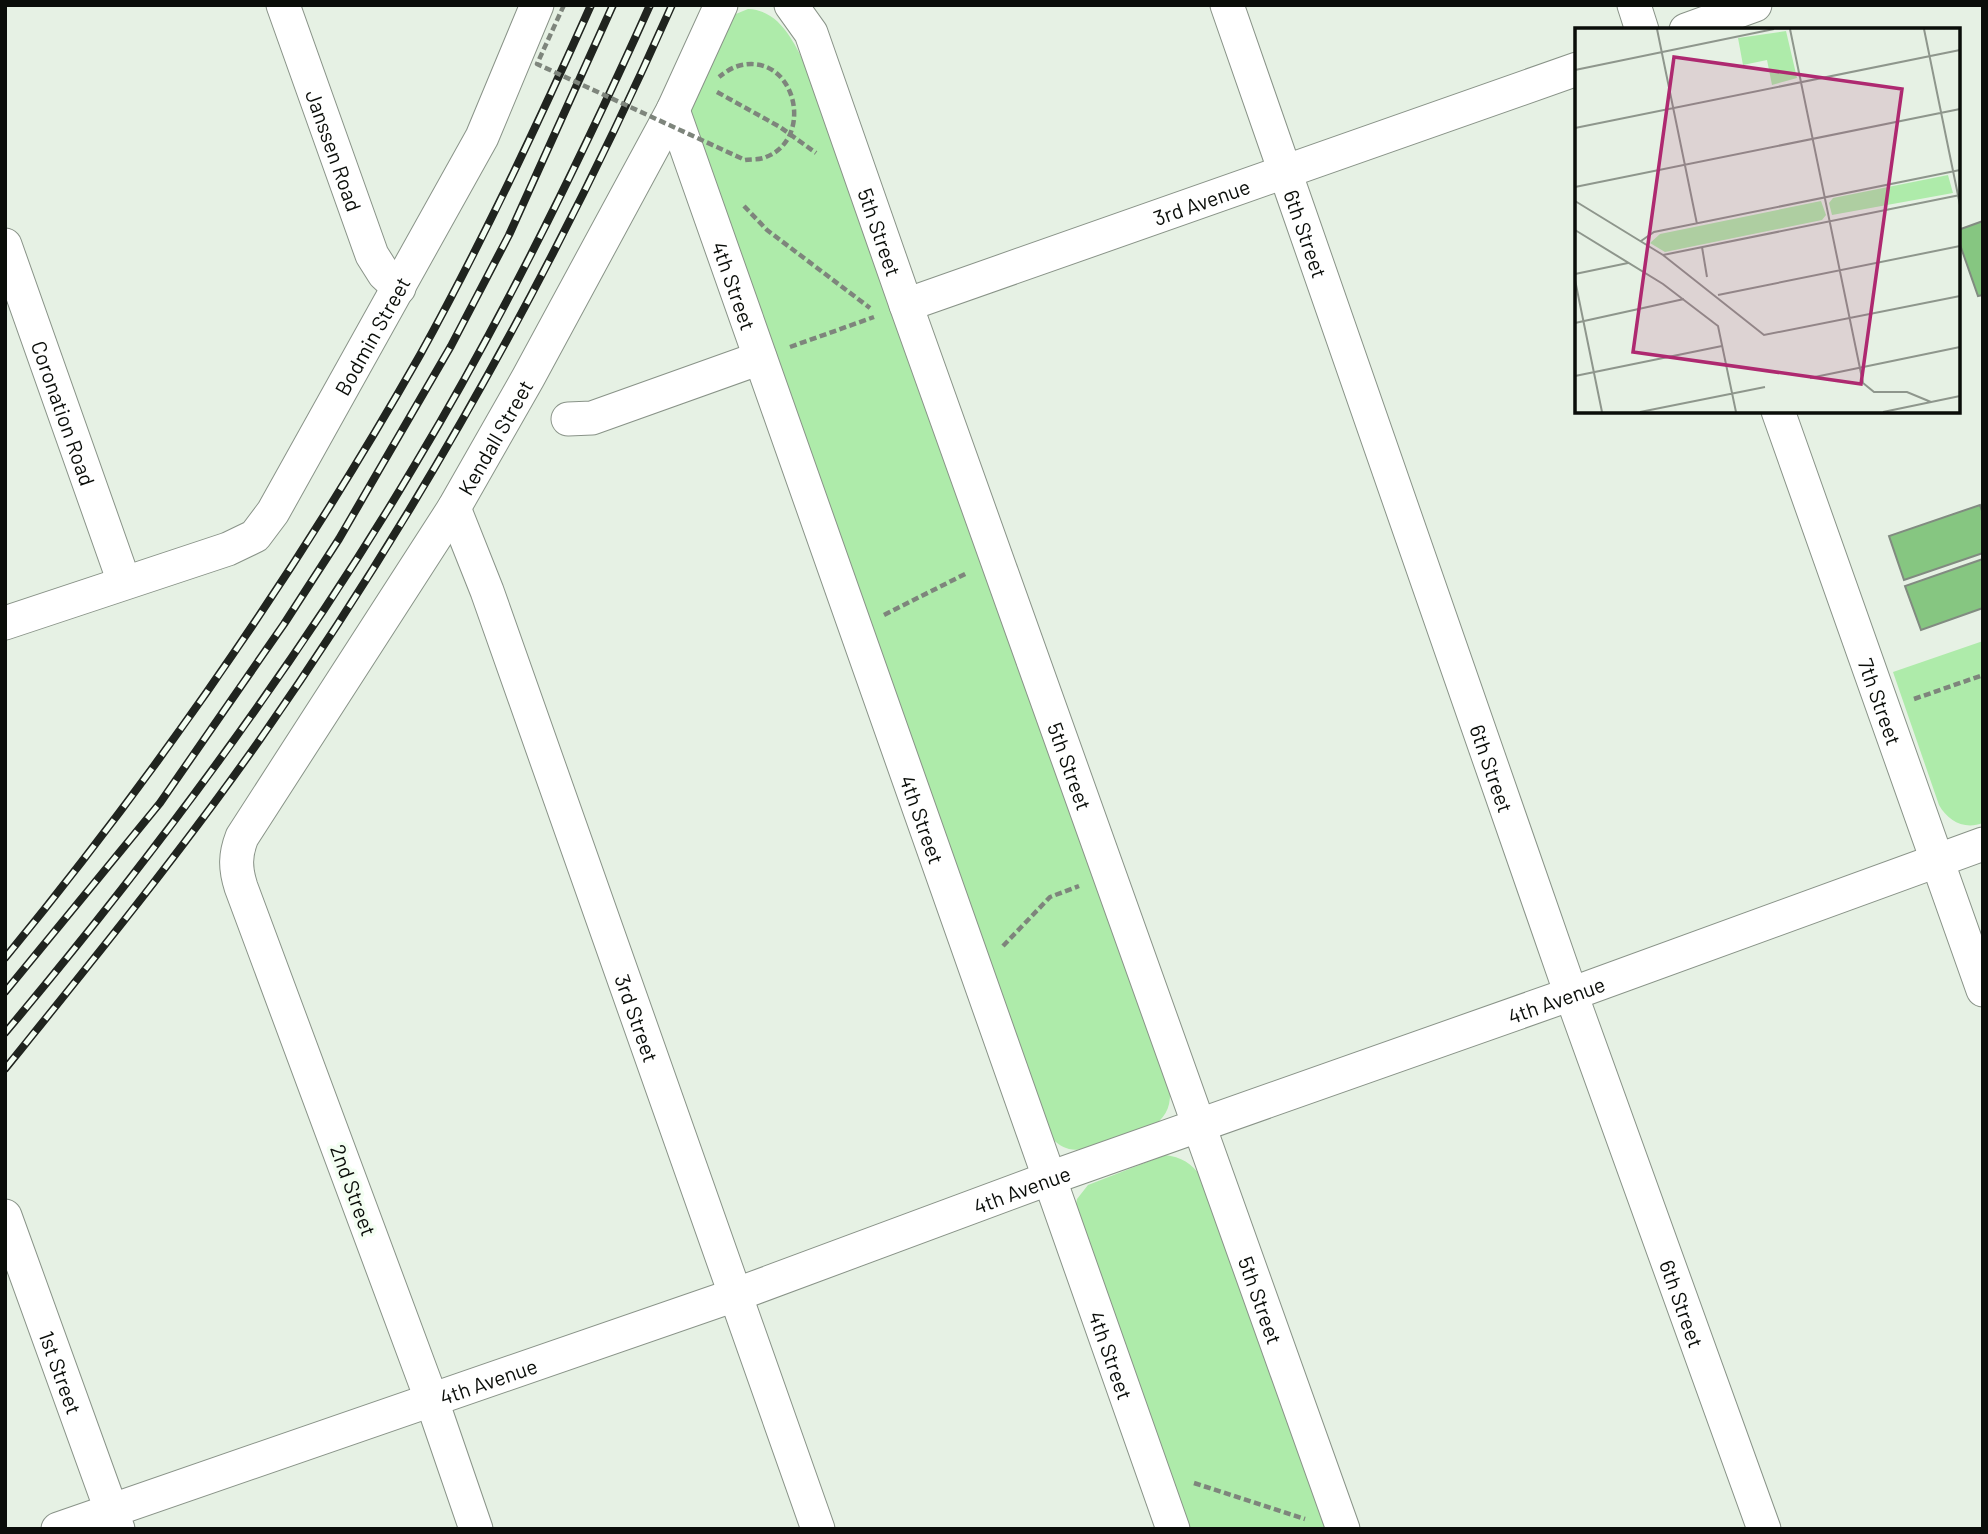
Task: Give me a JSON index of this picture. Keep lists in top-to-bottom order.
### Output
{
  "streets": {
    "street": [
      "Janssen Road",
      "3rd Avenue",
      "5th Street",
      "6th Street",
      "4th Street",
      "Bodmin Street",
      "Coronation Road",
      "Kendall Street",
      "7th Street",
      "4th Avenue",
      "3rd Street",
      "2nd Street",
      "1st Street"
    ]
  },
  "crossings": [
    ["Janssen Road", "Bodmin Street"],
    ["3rd Avenue", "5th Street"],
    ["3rd Avenue", "6th Street"],
    ["5th Street", "4th Avenue"],
    ["6th Street", "4th Avenue"],
    ["4th Street", "Kendall Street"],
    ["4th Street", "4th Avenue"],
    ["Bodmin Street", "Coronation Road"],
    ["Kendall Street", "3rd Street"],
    ["Kendall Street", "2nd Street"],
    ["7th Street", "4th Avenue"],
    ["4th Avenue", "3rd Street"],
    ["4th Avenue", "2nd Street"],
    ["4th Avenue", "1st Street"]
  ]
}
